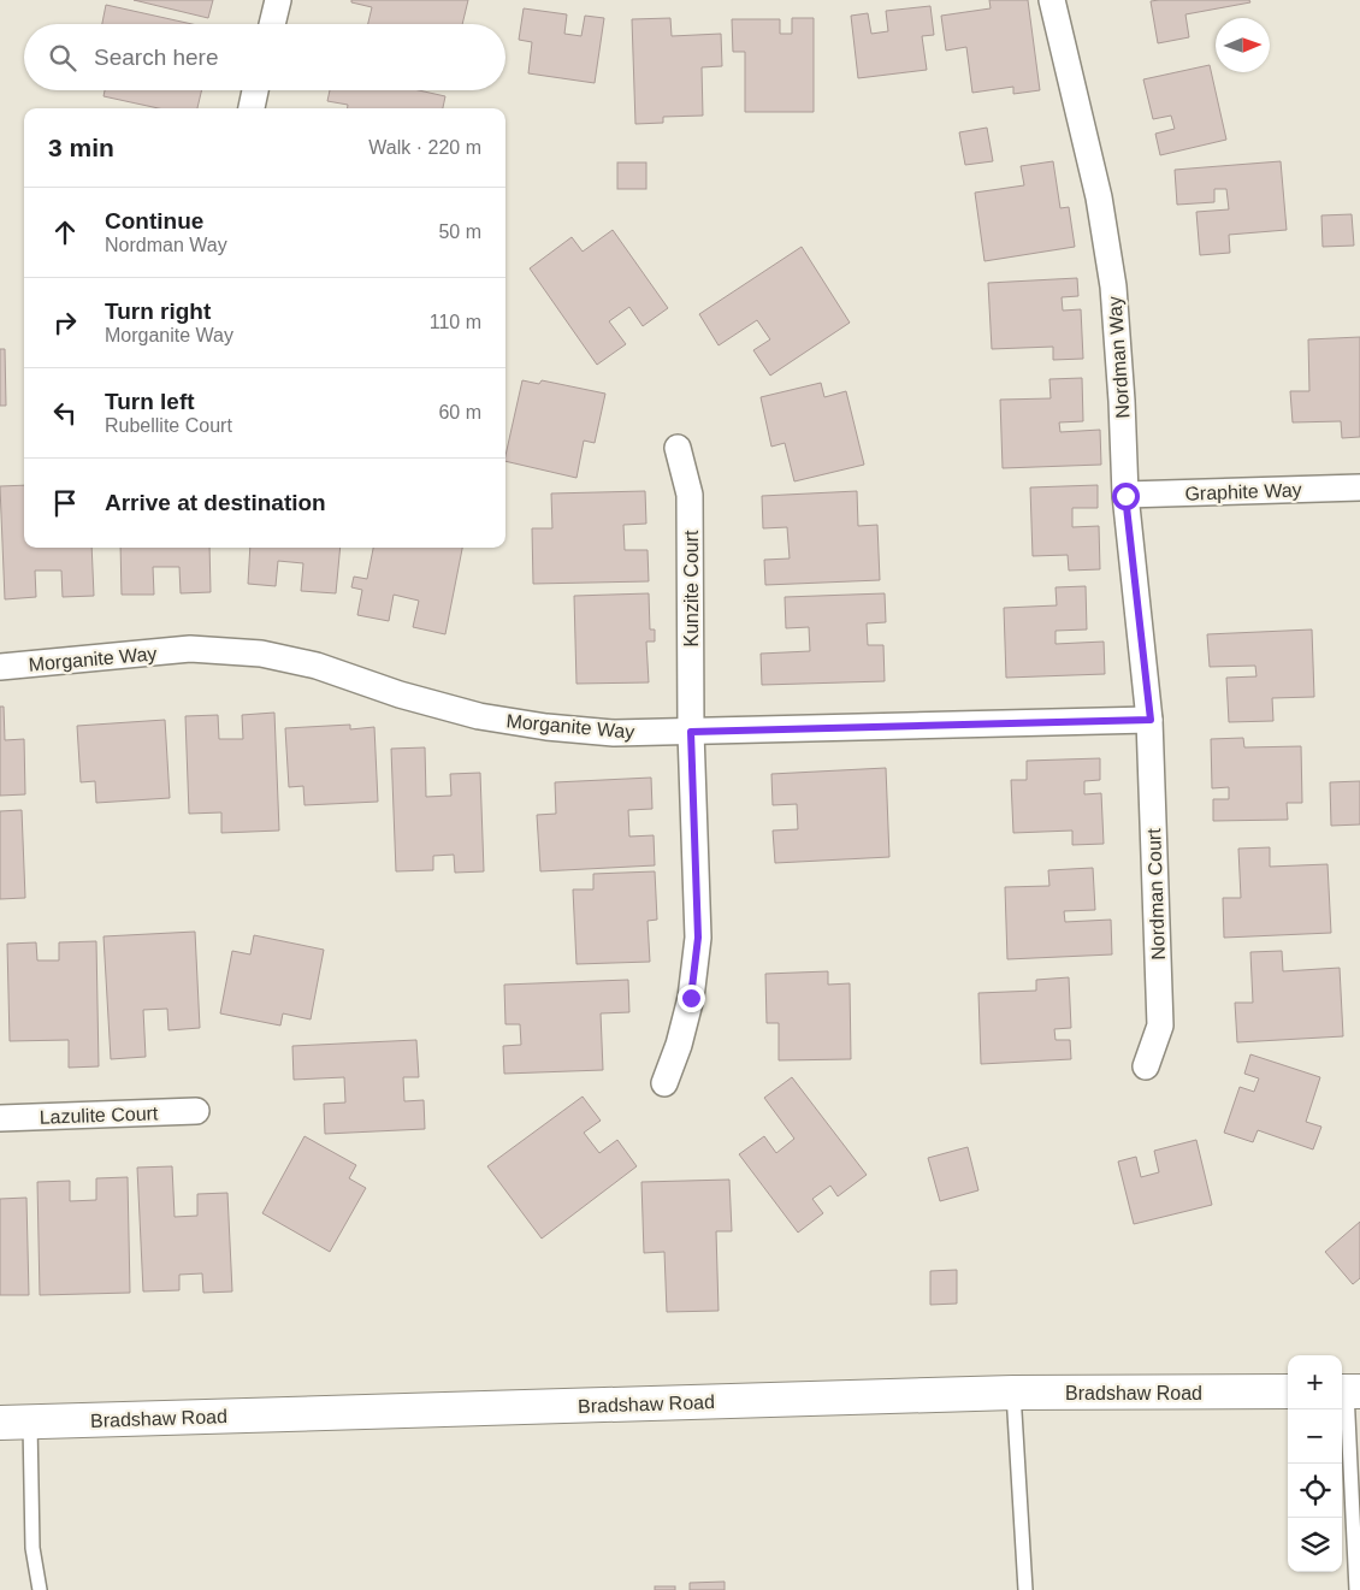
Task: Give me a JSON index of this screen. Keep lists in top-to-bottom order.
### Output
{
  "streets": {
    "main road": ["Bradshaw Road"],
    "street": [
      "Nordman Way",
      "Graphite Way",
      "Kunzite Court",
      "Morganite Way",
      "Nordman Court",
      "Lazulite Court"
    ]
  },
  "crossings": [
    ["Nordman Way", "Graphite Way"],
    ["Nordman Way", "Morganite Way"],
    ["Nordman Way", "Nordman Court"],
    ["Kunzite Court", "Morganite Way"],
    ["Morganite Way", "Nordman Court"]
  ],
  "north": "right",
  "page": {
    "search": "Search here",
    "heading": ["3 min", "Walk · 220 m"],
    "list": [
      ["Continue", "Nordman Way", "50 m"],
      ["Turn right", "Morganite Way", "110 m"],
      ["Turn left", "Rubellite Court", "60 m"],
      "Arrive at destination"
    ],
    "map_buttons": ["+", "−"]
  }
}
